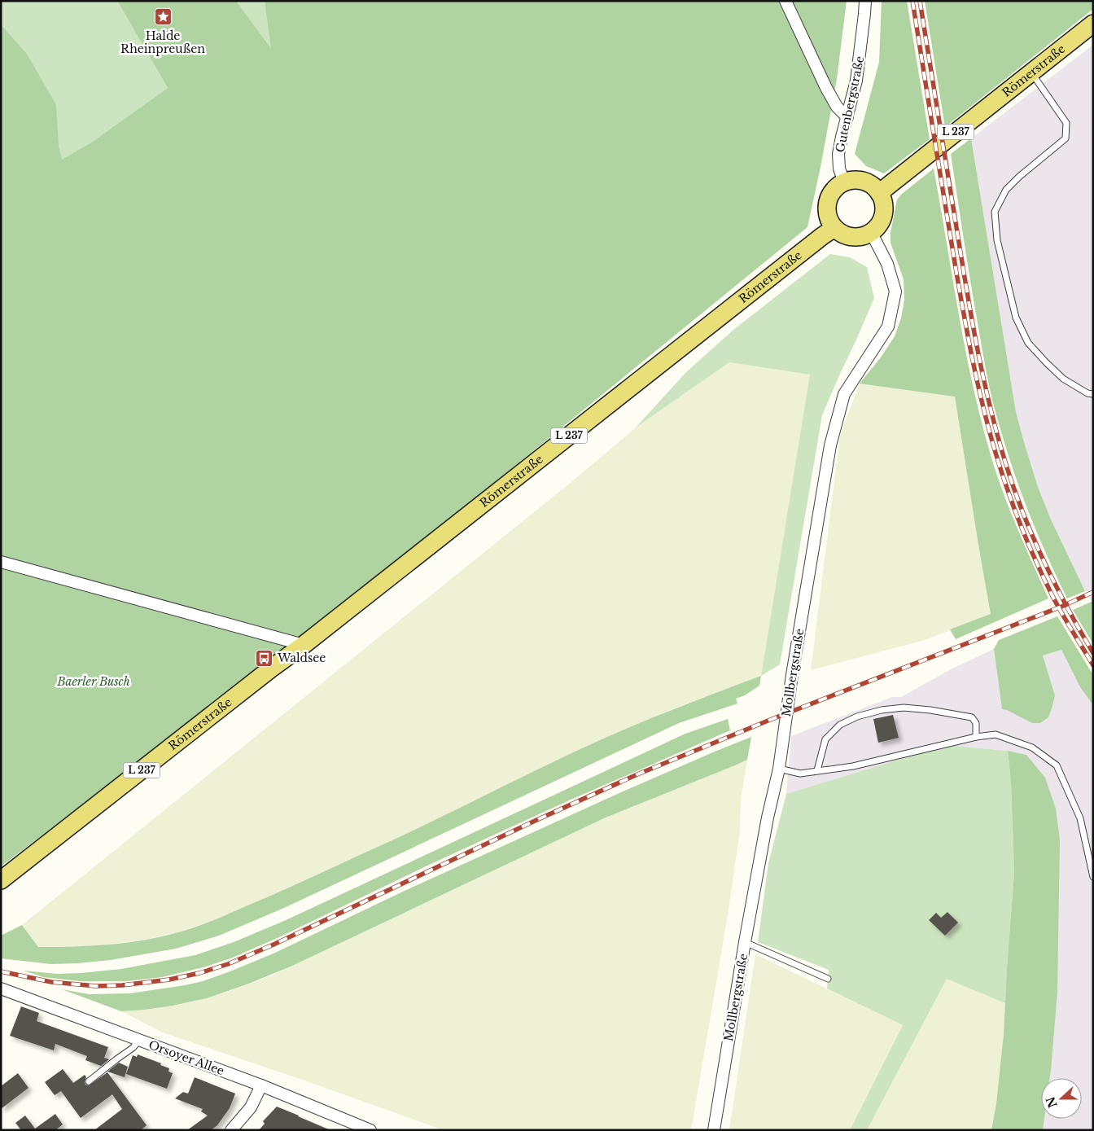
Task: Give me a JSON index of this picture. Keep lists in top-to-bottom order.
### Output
{
  "streets": {
    "main road": ["Römerstraße", "L 237"],
    "street": ["Gutenbergstraße", "Mollbergstraße", "Orsoyer Allee"]
  },
  "crossings": [
    ["Römerstraße", "Gutenbergstraße"],
    ["Römerstraße", "Mollbergstraße"],
    ["Gutenbergstraße", "Mollbergstraße"]
  ],
  "parks": ["Baerler Busch"],
  "places": {
    "place": ["Halde Rheinpreußen"],
    "bus stop": ["Waldsee"]
  },
  "north": "left"
}
